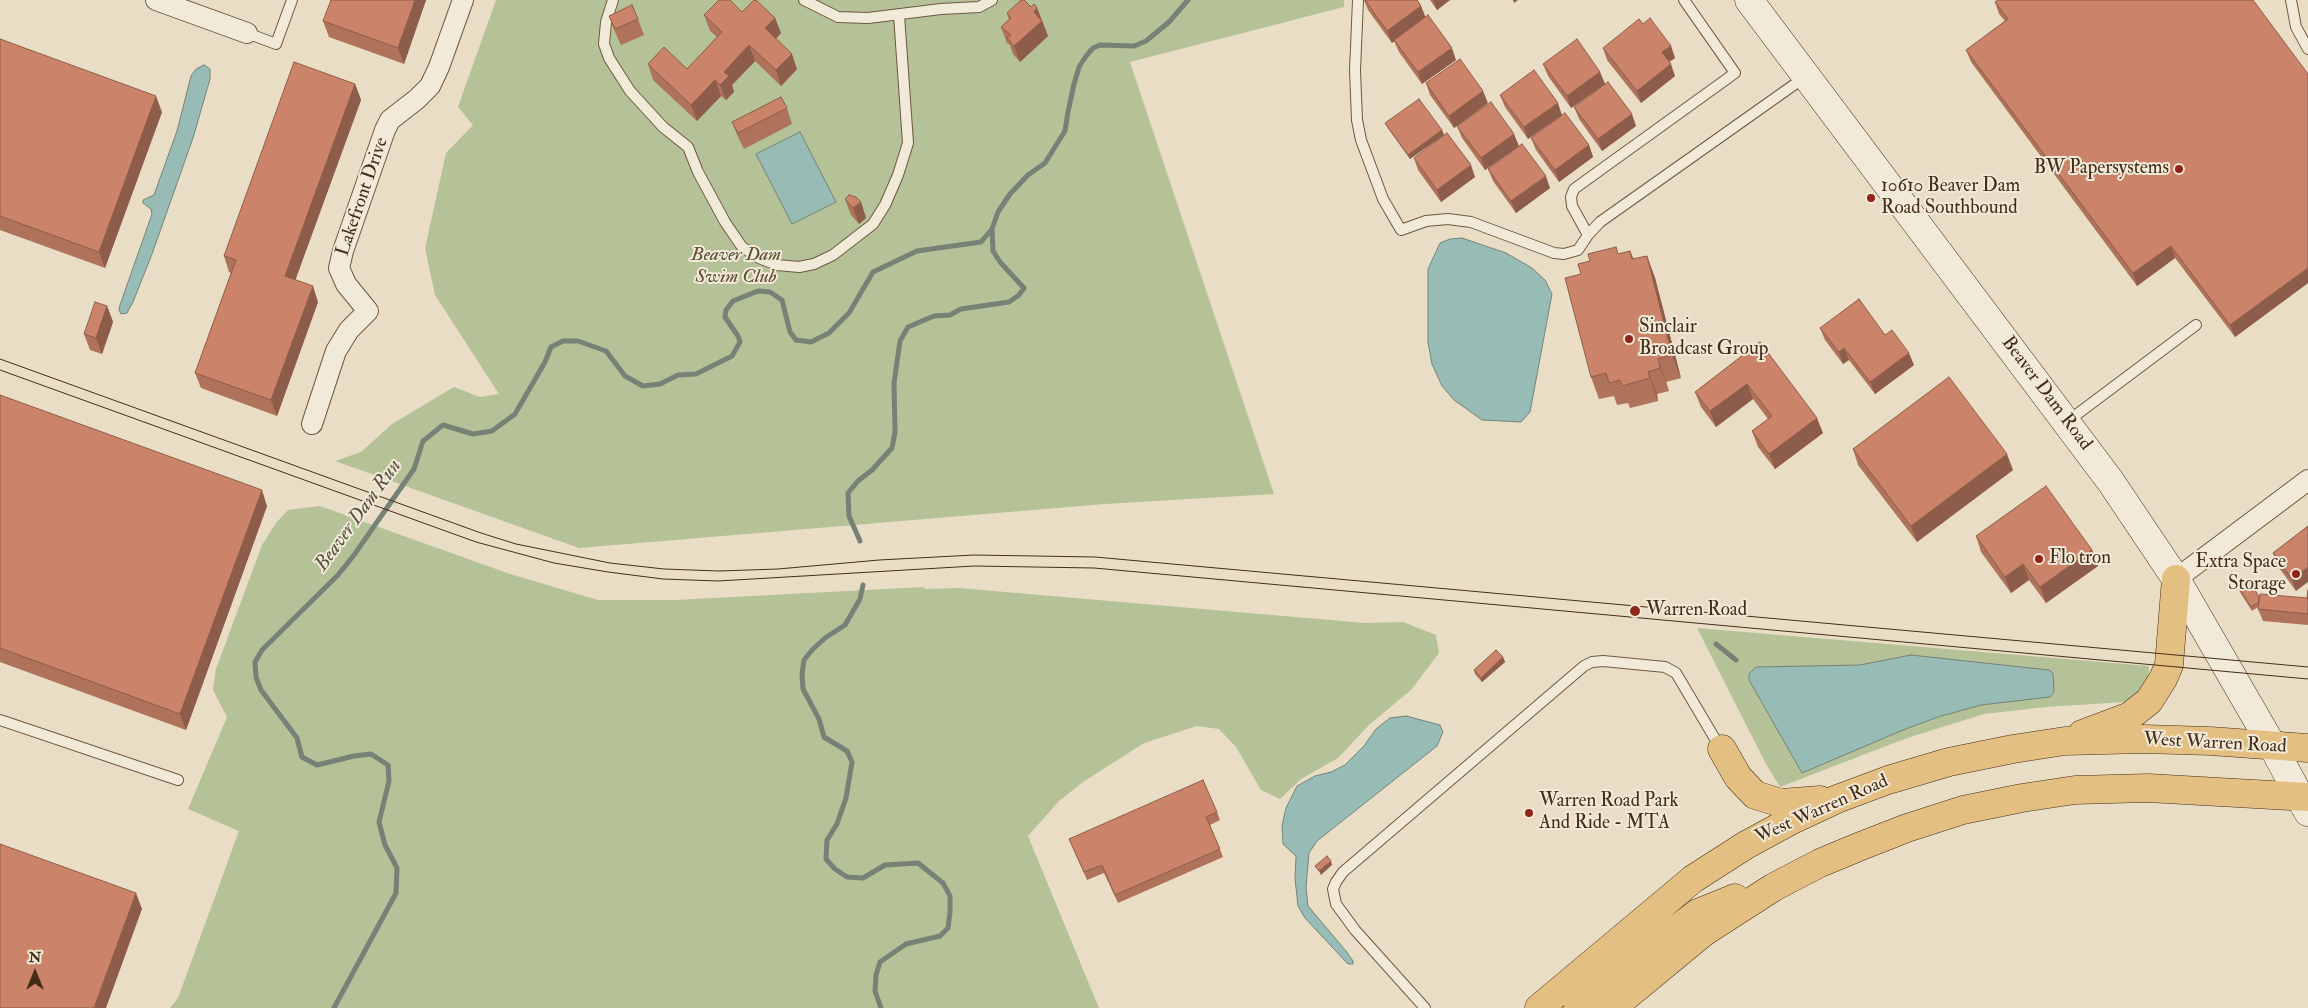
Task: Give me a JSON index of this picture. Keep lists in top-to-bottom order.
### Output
{
  "streets": {
    "main road": ["Beaver Dam Road", "West Warren Road"],
    "street": ["Lakefront Drive"]
  },
  "crossings": [
    ["Beaver Dam Road", "West Warren Road"]
  ],
  "water": ["Beaver Dam Run"],
  "parks": ["Beaver Dam Swim Club"],
  "places": [
    "BW Papersystems",
    "10610 Beaver Dam Road Southbound",
    "Sinclair Broadcast Group",
    "Flo tron",
    "Extra Space Storage",
    "Warren Road",
    "Warren Road Park And Ride - MTA"
  ],
  "north": "top"
}
